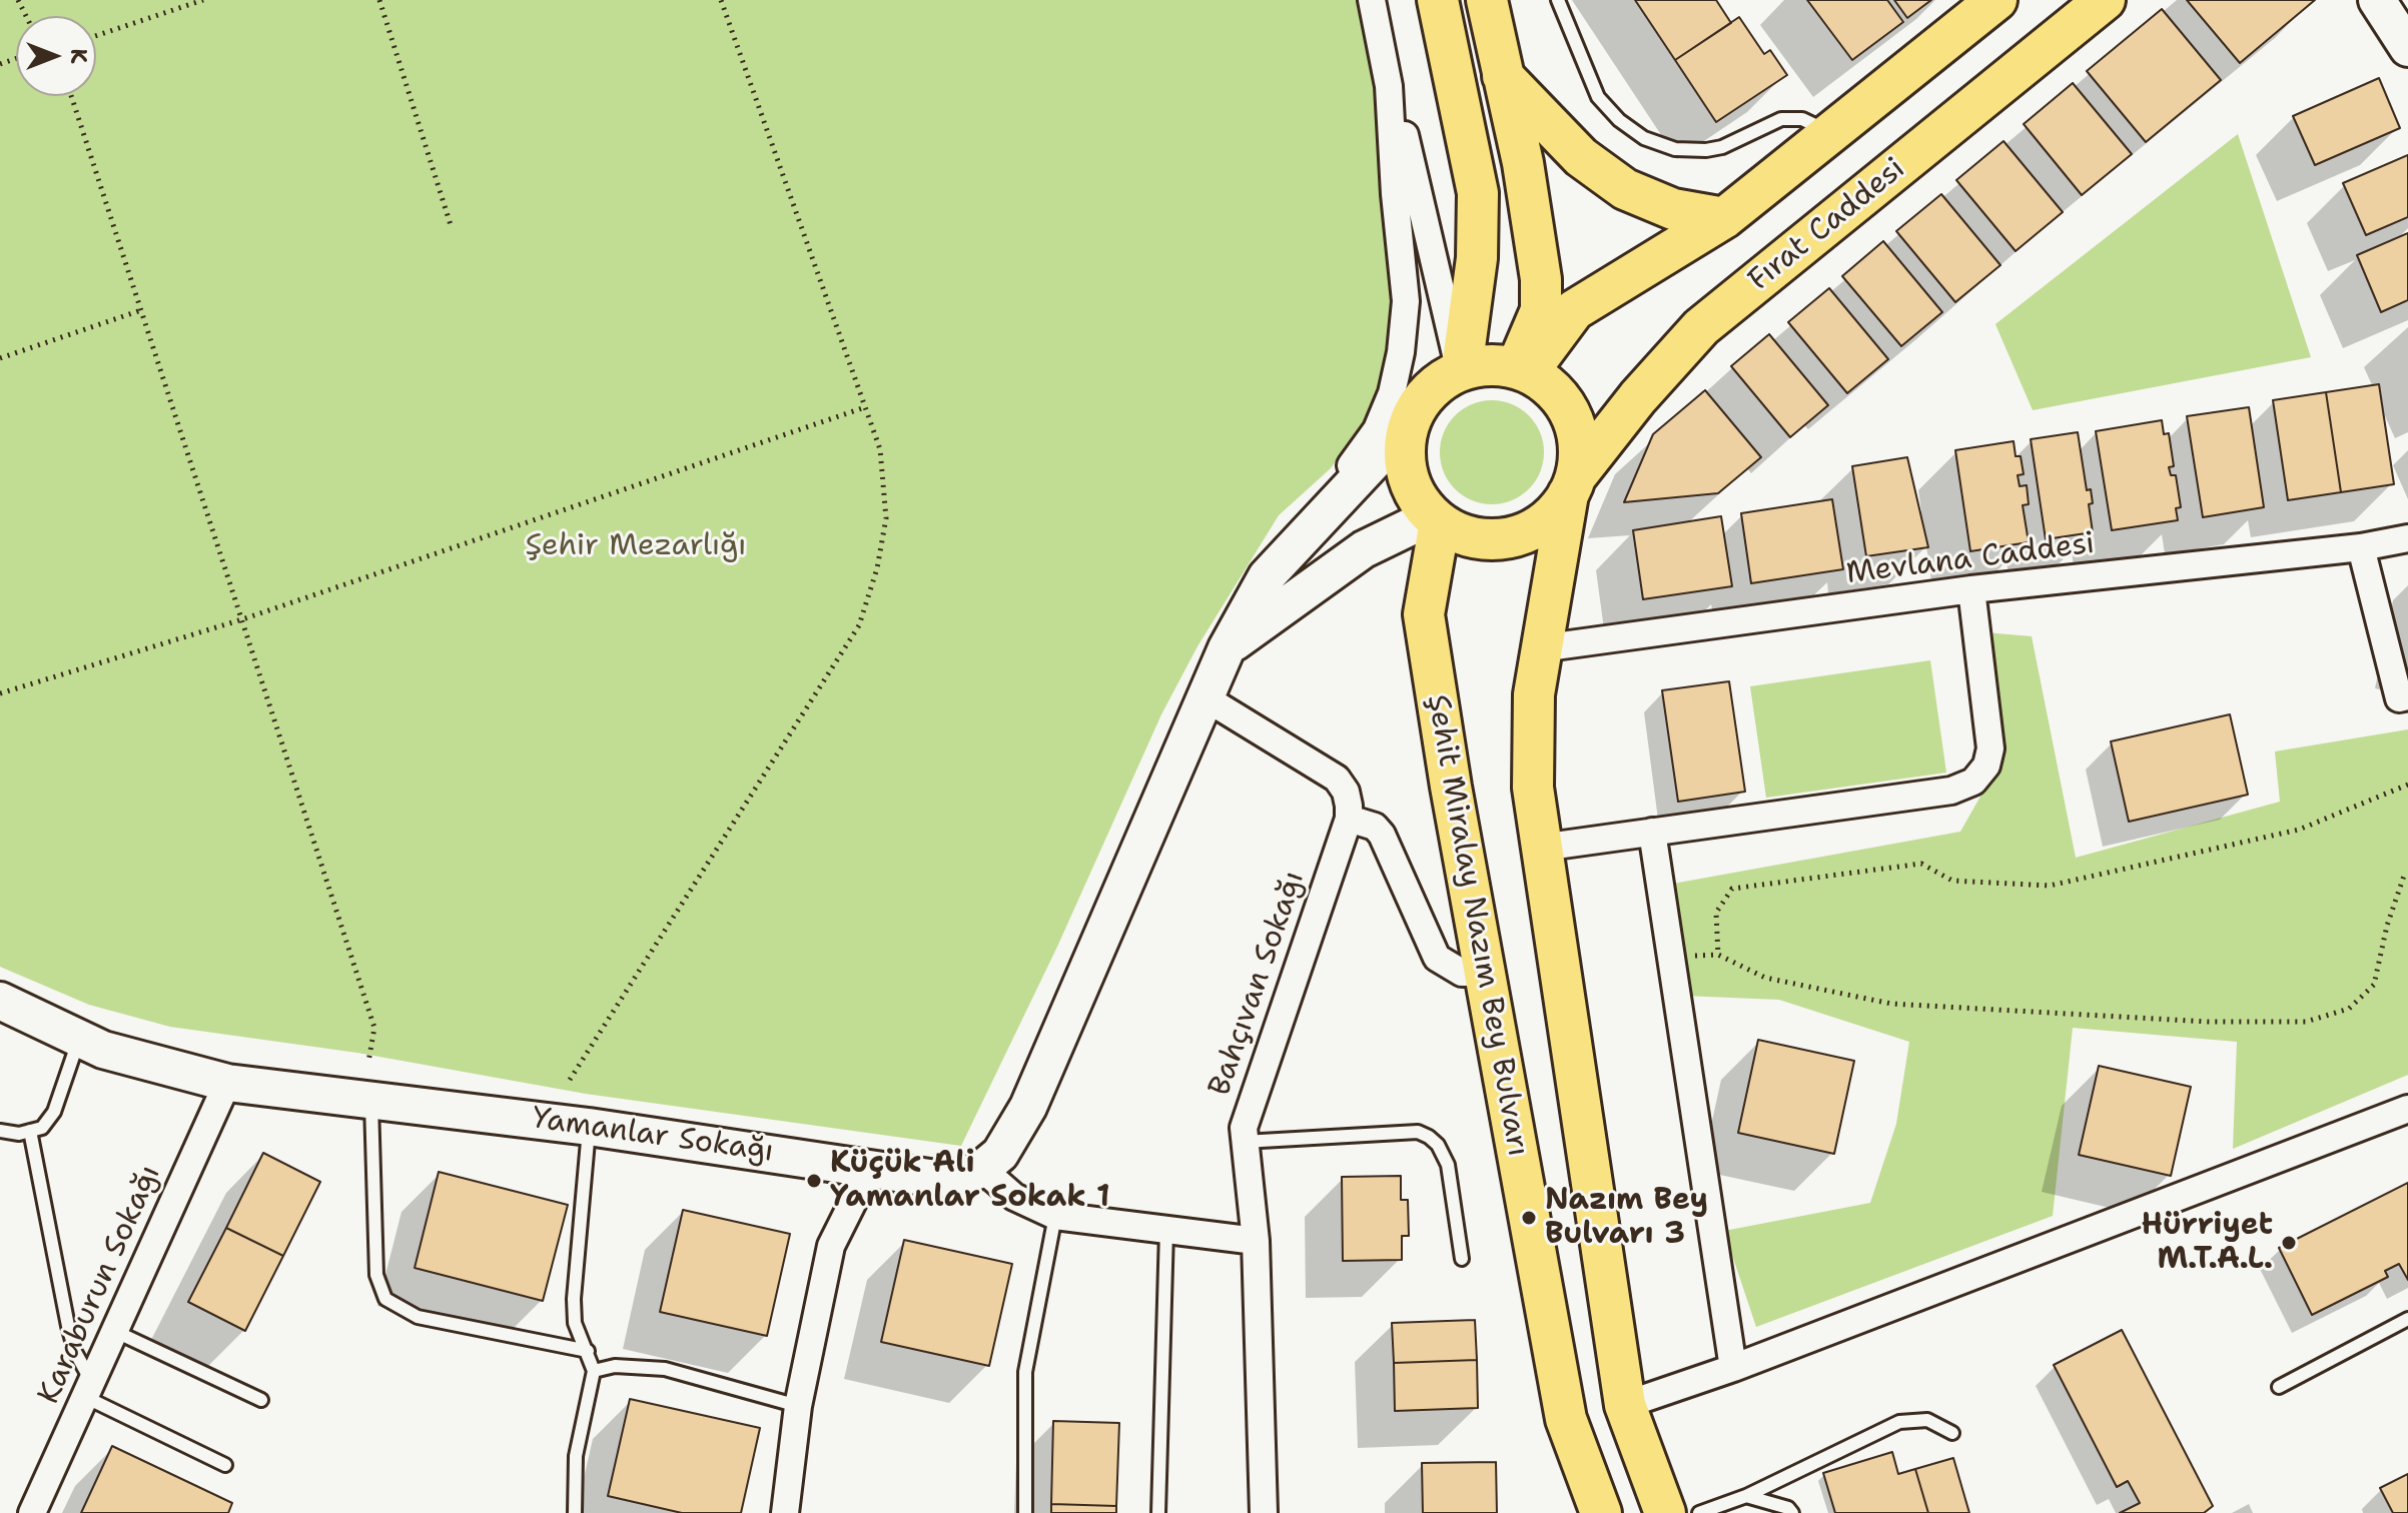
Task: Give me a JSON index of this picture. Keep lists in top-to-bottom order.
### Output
{
  "streets": {
    "main road": ["Fırat Caddesi", "Şehit Miralay Nazım Bey Bulvarı"],
    "street": [
      "Mevlana Caddesi",
      "Bahçıvan Sokağı",
      "Yamanlar Sokağı",
      "Karaburun Sokağı"
    ]
  },
  "crossings": [
    ["Fırat Caddesi", "Şehit Miralay Nazım Bey Bulvarı"],
    ["Yamanlar Sokağı", "Karaburun Sokağı"]
  ],
  "parks": ["Şehir Mezarlığı"],
  "places": ["Küçük Ali Yamanlar Sokak 1", "Nazım Bey Bulvarı 3", "Hürriyet M.T.A.L."],
  "north": "right"
}
